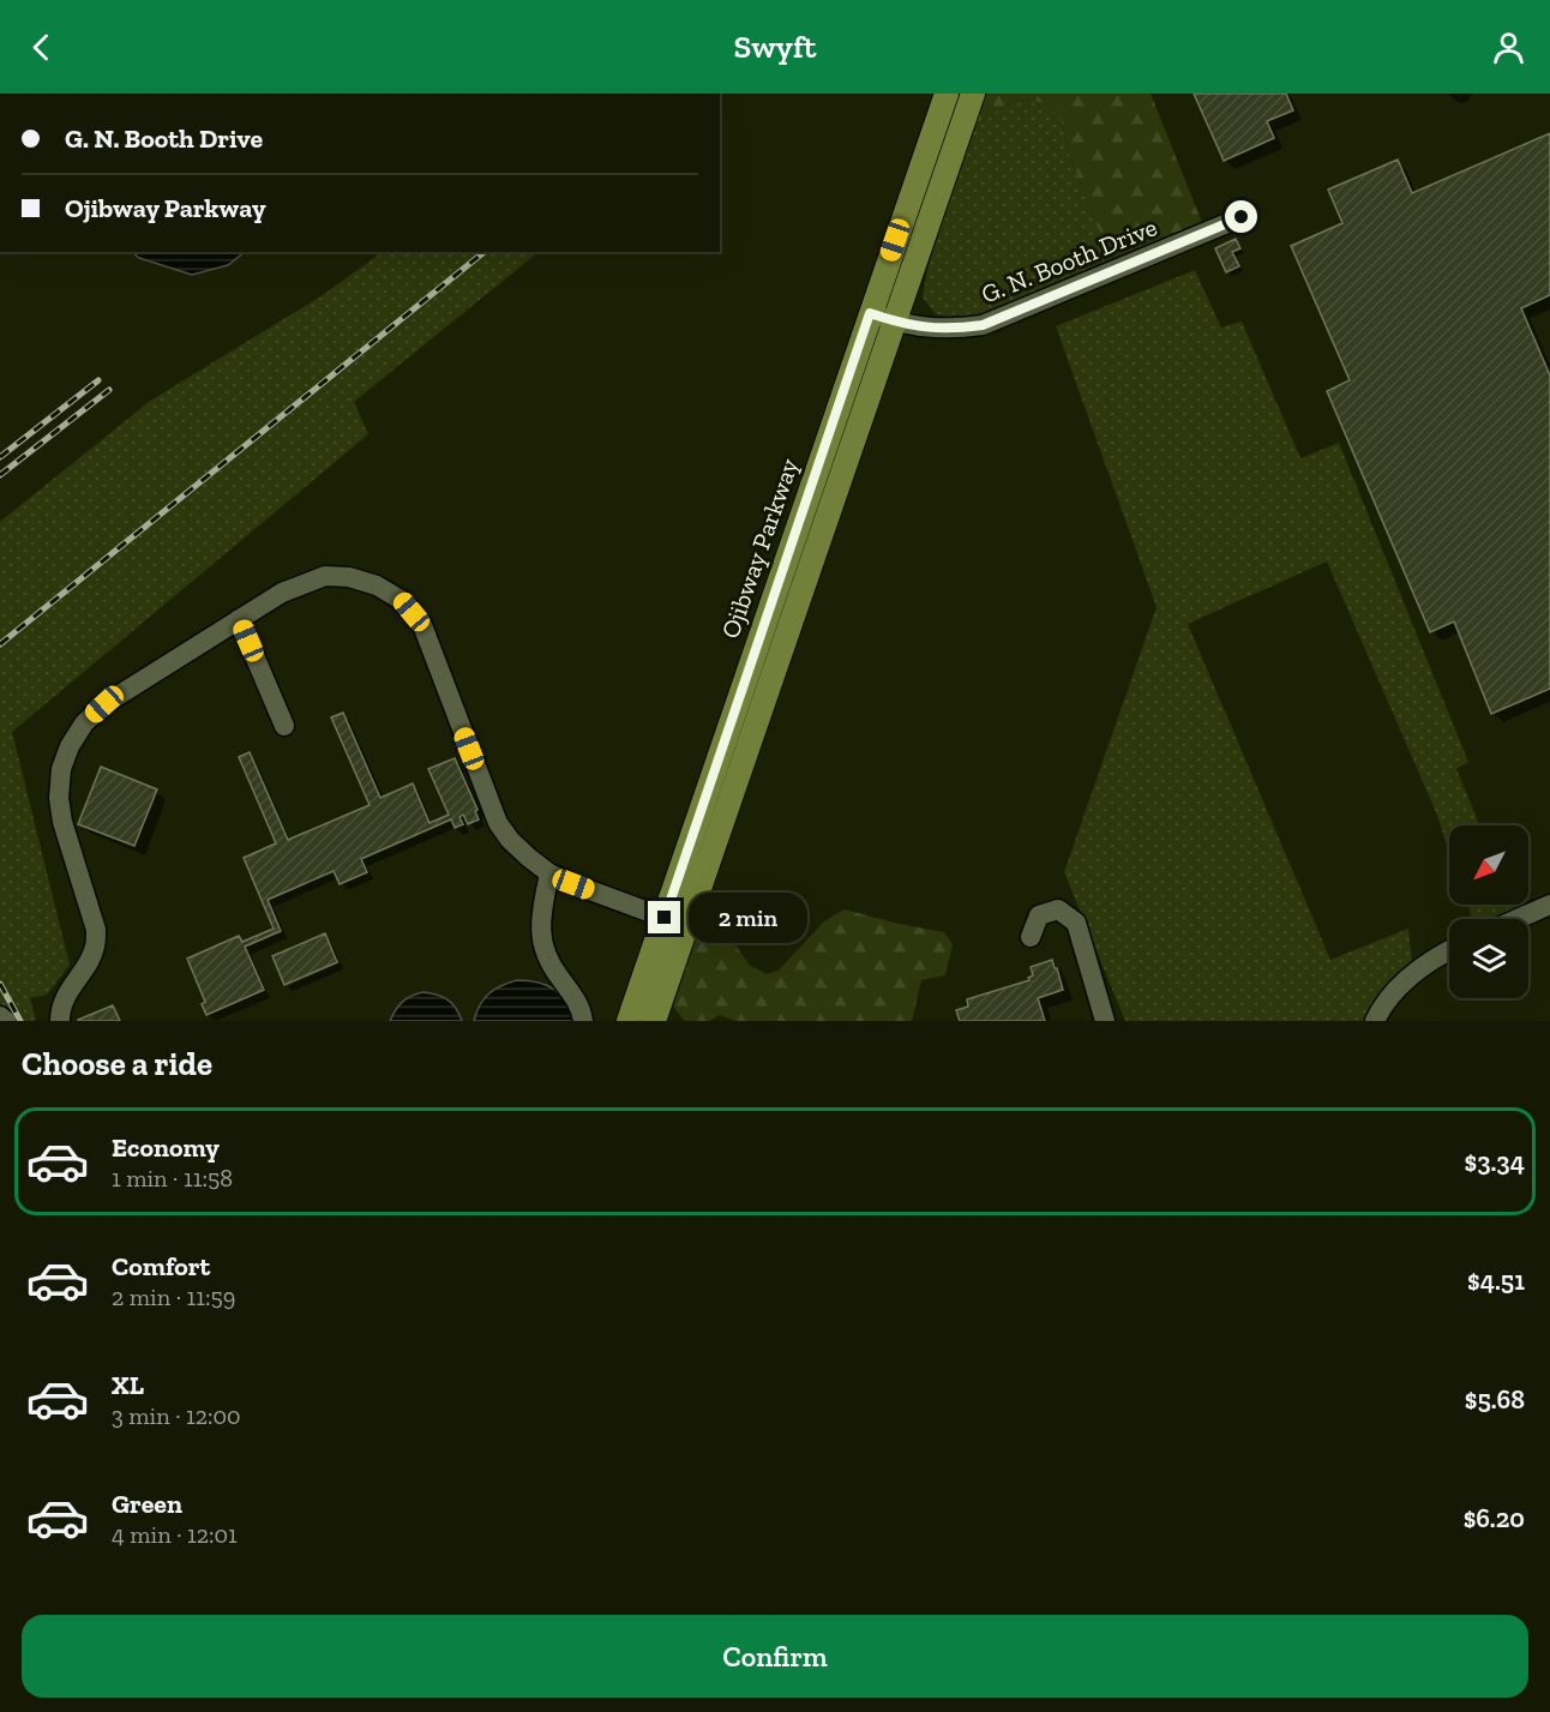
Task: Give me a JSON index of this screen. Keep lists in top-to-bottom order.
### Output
{
  "streets": {
    "main road": ["Ojibway Parkway"],
    "street": ["G. N. Booth Drive"]
  },
  "crossings": [
    ["G. N. Booth Drive", "Ojibway Parkway"]
  ],
  "north": "bottom left",
  "page": {
    "header": "Swyft",
    "banner": ["G. N. Booth Drive", "Ojibway Parkway"],
    "bubble": "2 min",
    "heading": "Choose a ride",
    "list": [
      {
        "name": "Economy",
        "note": "1 min · 11:58",
        "value": "$3.34"
      },
      {
        "name": "Comfort",
        "note": "2 min · 11:59",
        "value": "$4.51"
      },
      {
        "name": "XL",
        "note": "3 min · 12:00",
        "value": "$5.68"
      },
      {
        "name": "Green",
        "note": "4 min · 12:01",
        "value": "$6.20"
      }
    ],
    "buttons": "Confirm"
  }
}
